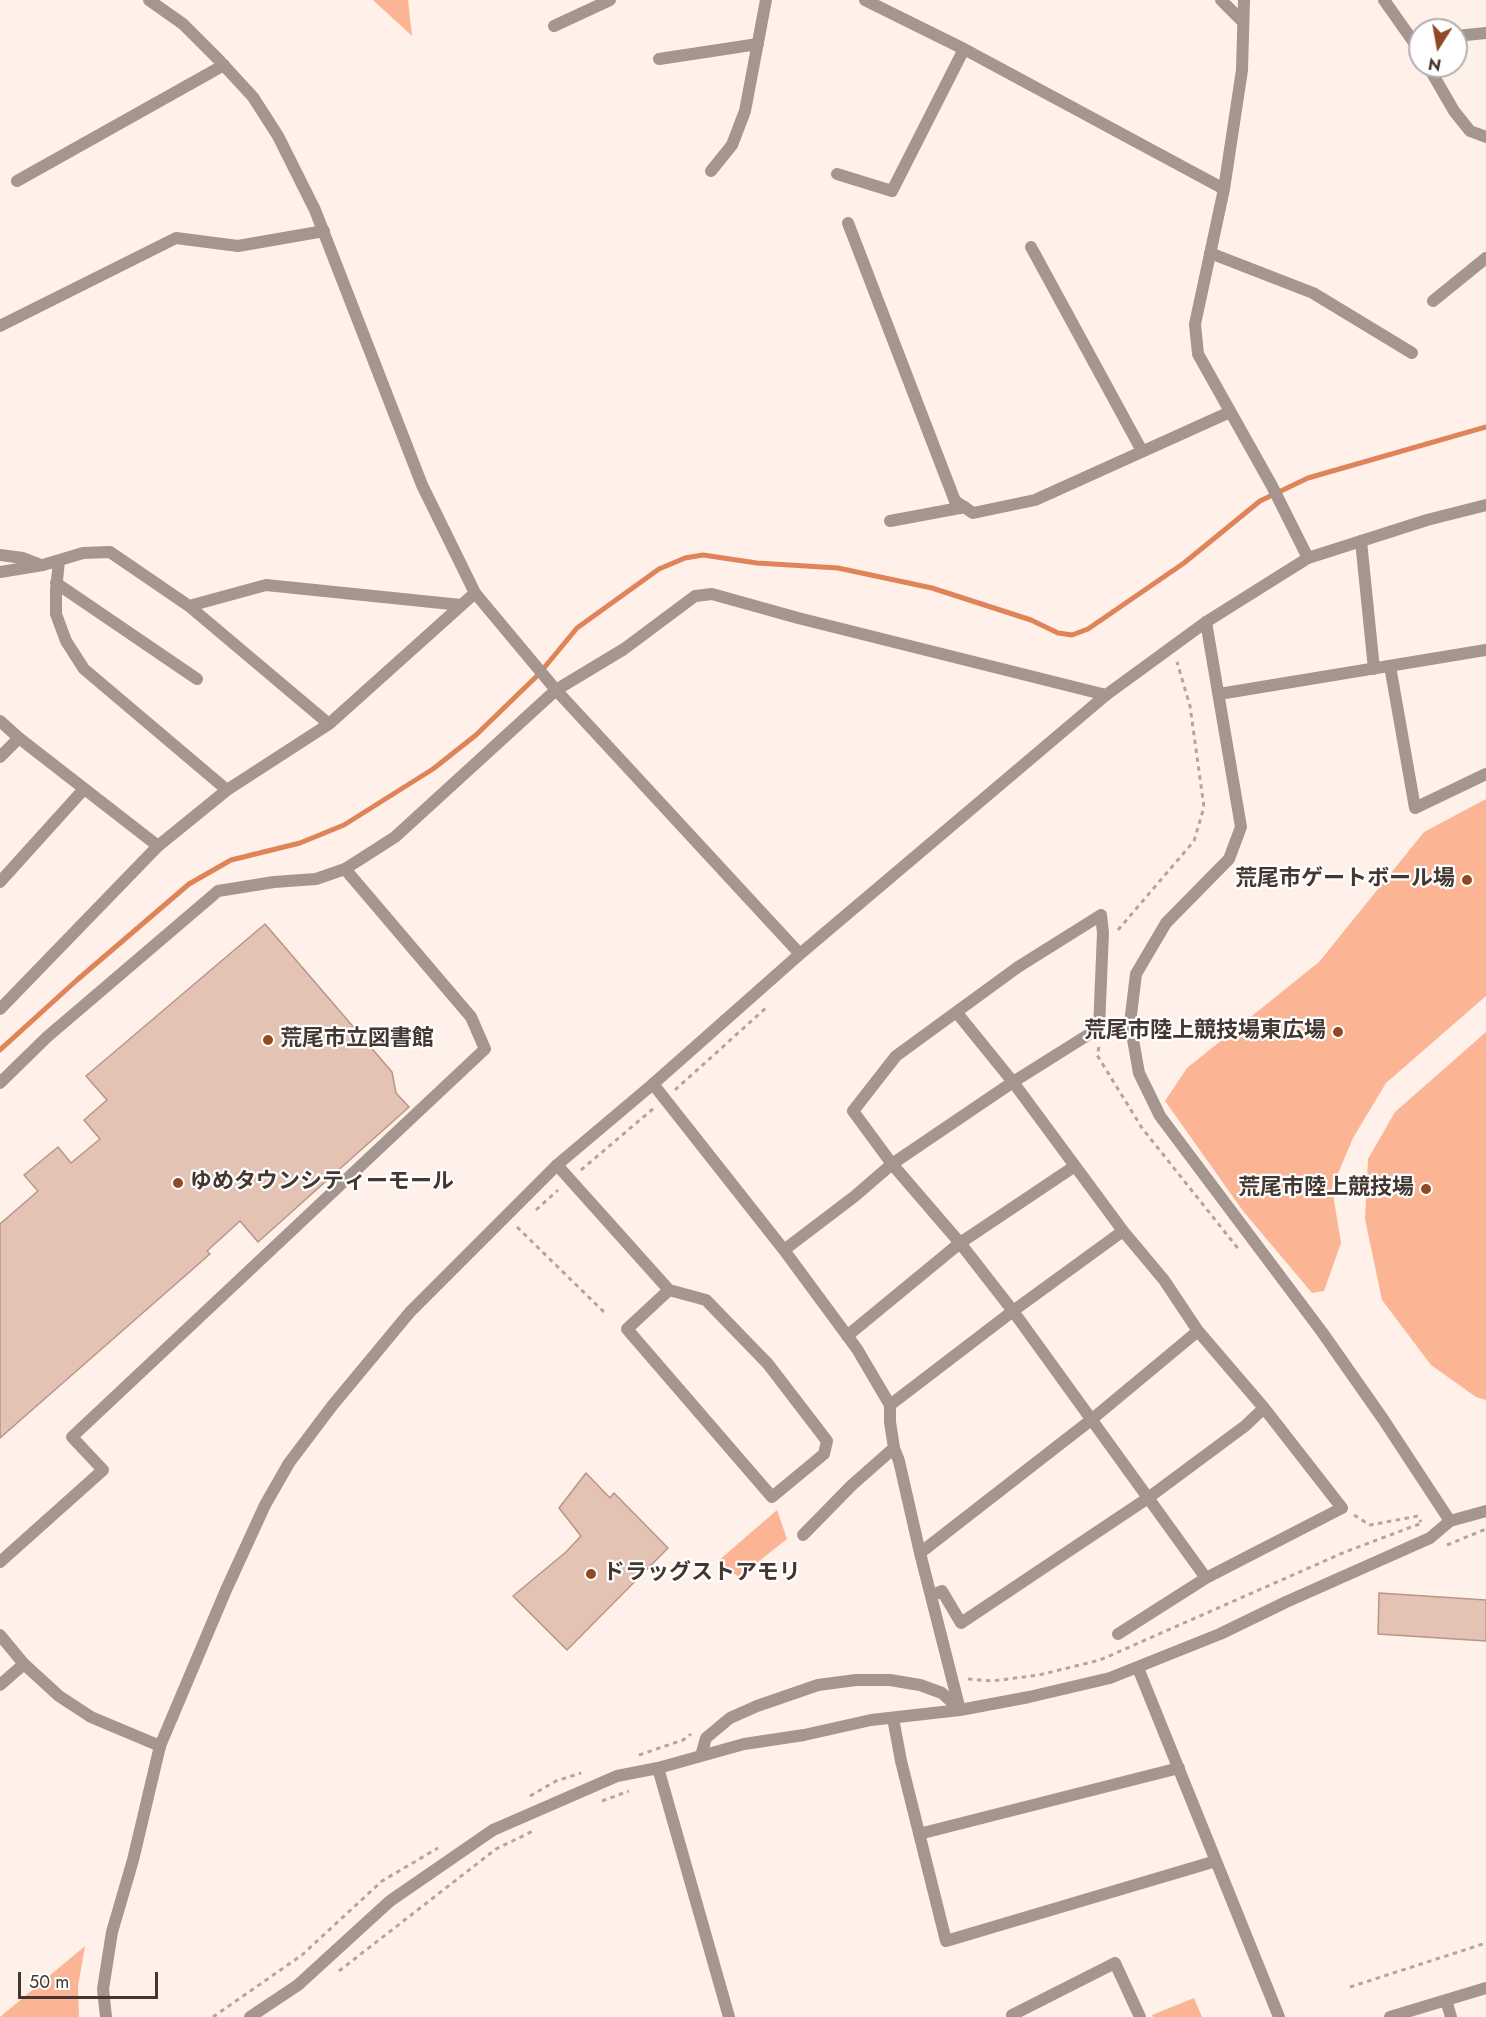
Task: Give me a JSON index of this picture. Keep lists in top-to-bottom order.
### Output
{
  "places": [
    "荒尾市ゲートボール場",
    "荒尾市陸上競技場東広場",
    "荒尾市立図書館",
    "ゆめタウンシティーモール",
    "荒尾市陸上競技場",
    "ドラッグストアモリ"
  ],
  "scale_bar": "50 m",
  "north": "bottom"
}
